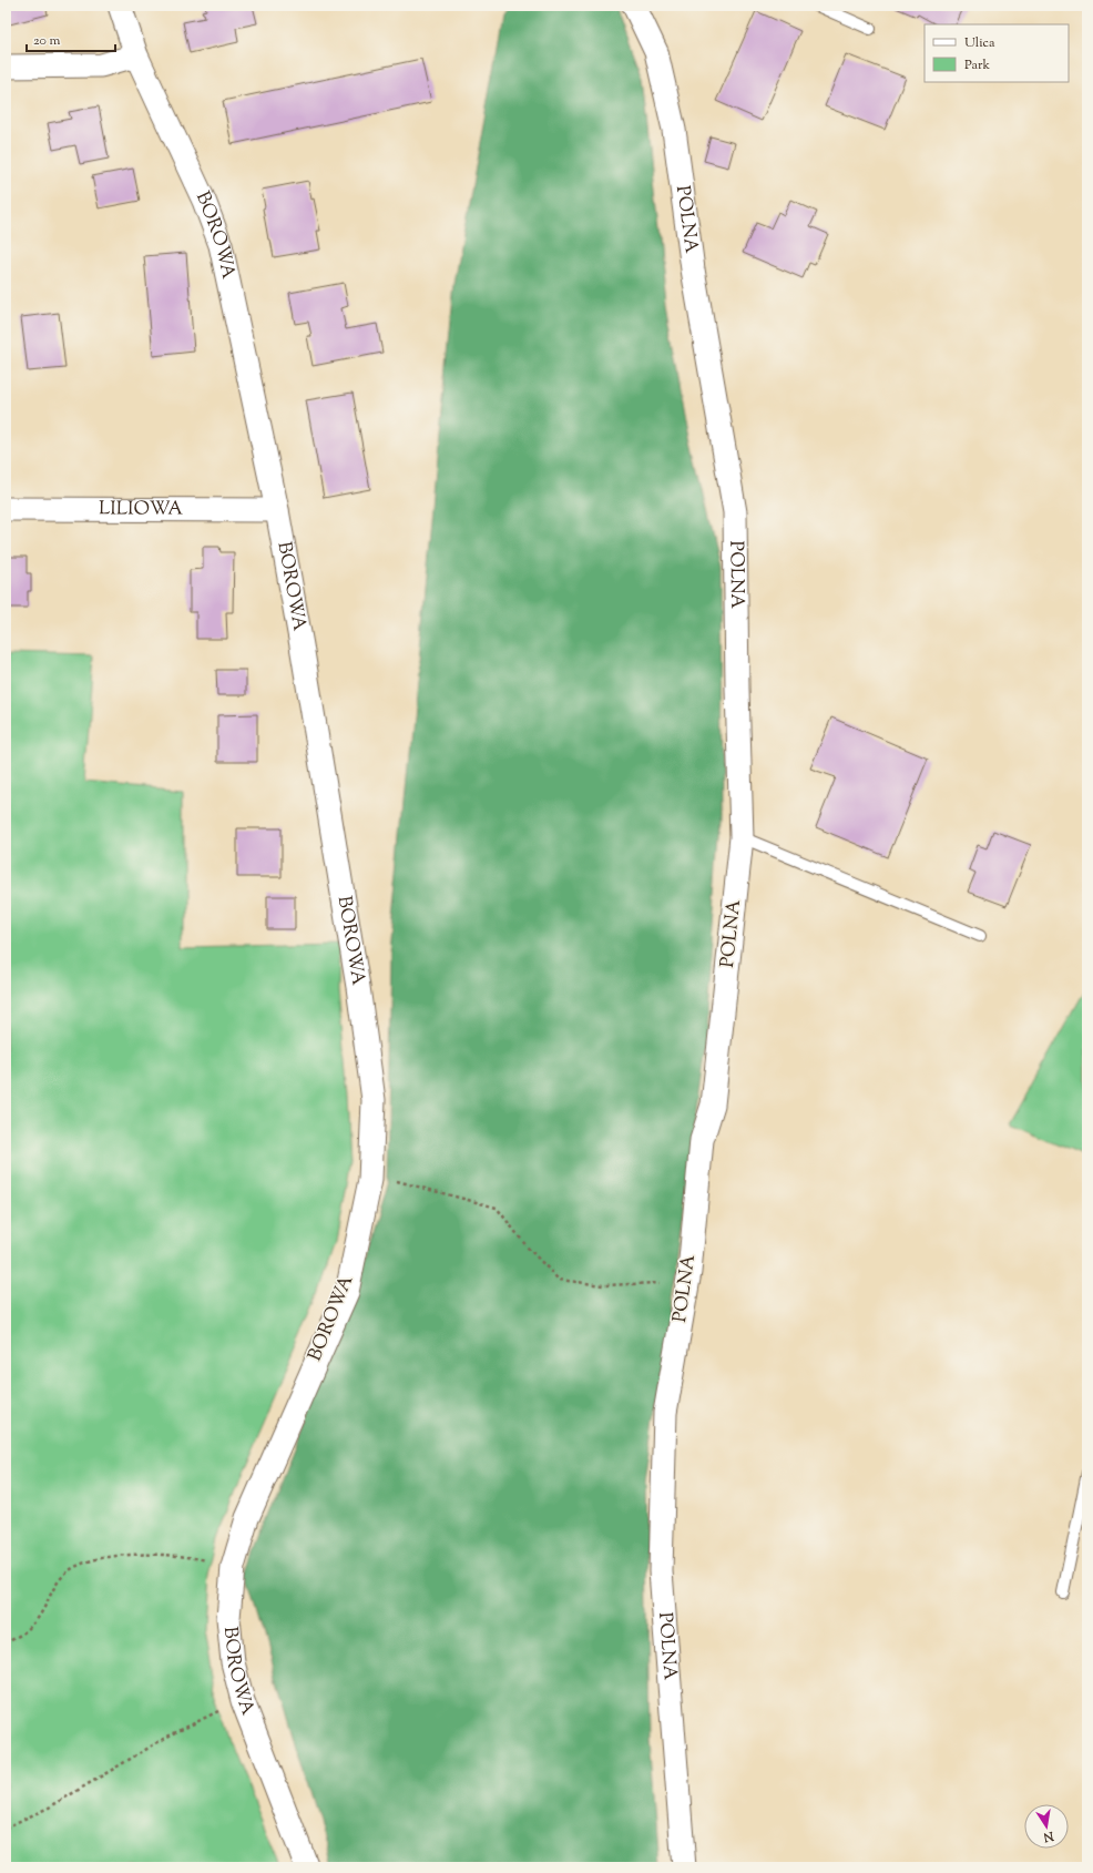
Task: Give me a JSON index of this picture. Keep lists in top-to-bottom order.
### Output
{
  "streets": {
    "street": ["POLNA", "BOROWA", "LILIOWA"]
  },
  "crossings": [
    ["BOROWA", "LILIOWA"]
  ],
  "legend": ["Ulica", "Park"],
  "scale_bar": "20 m",
  "north": "bottom"
}
